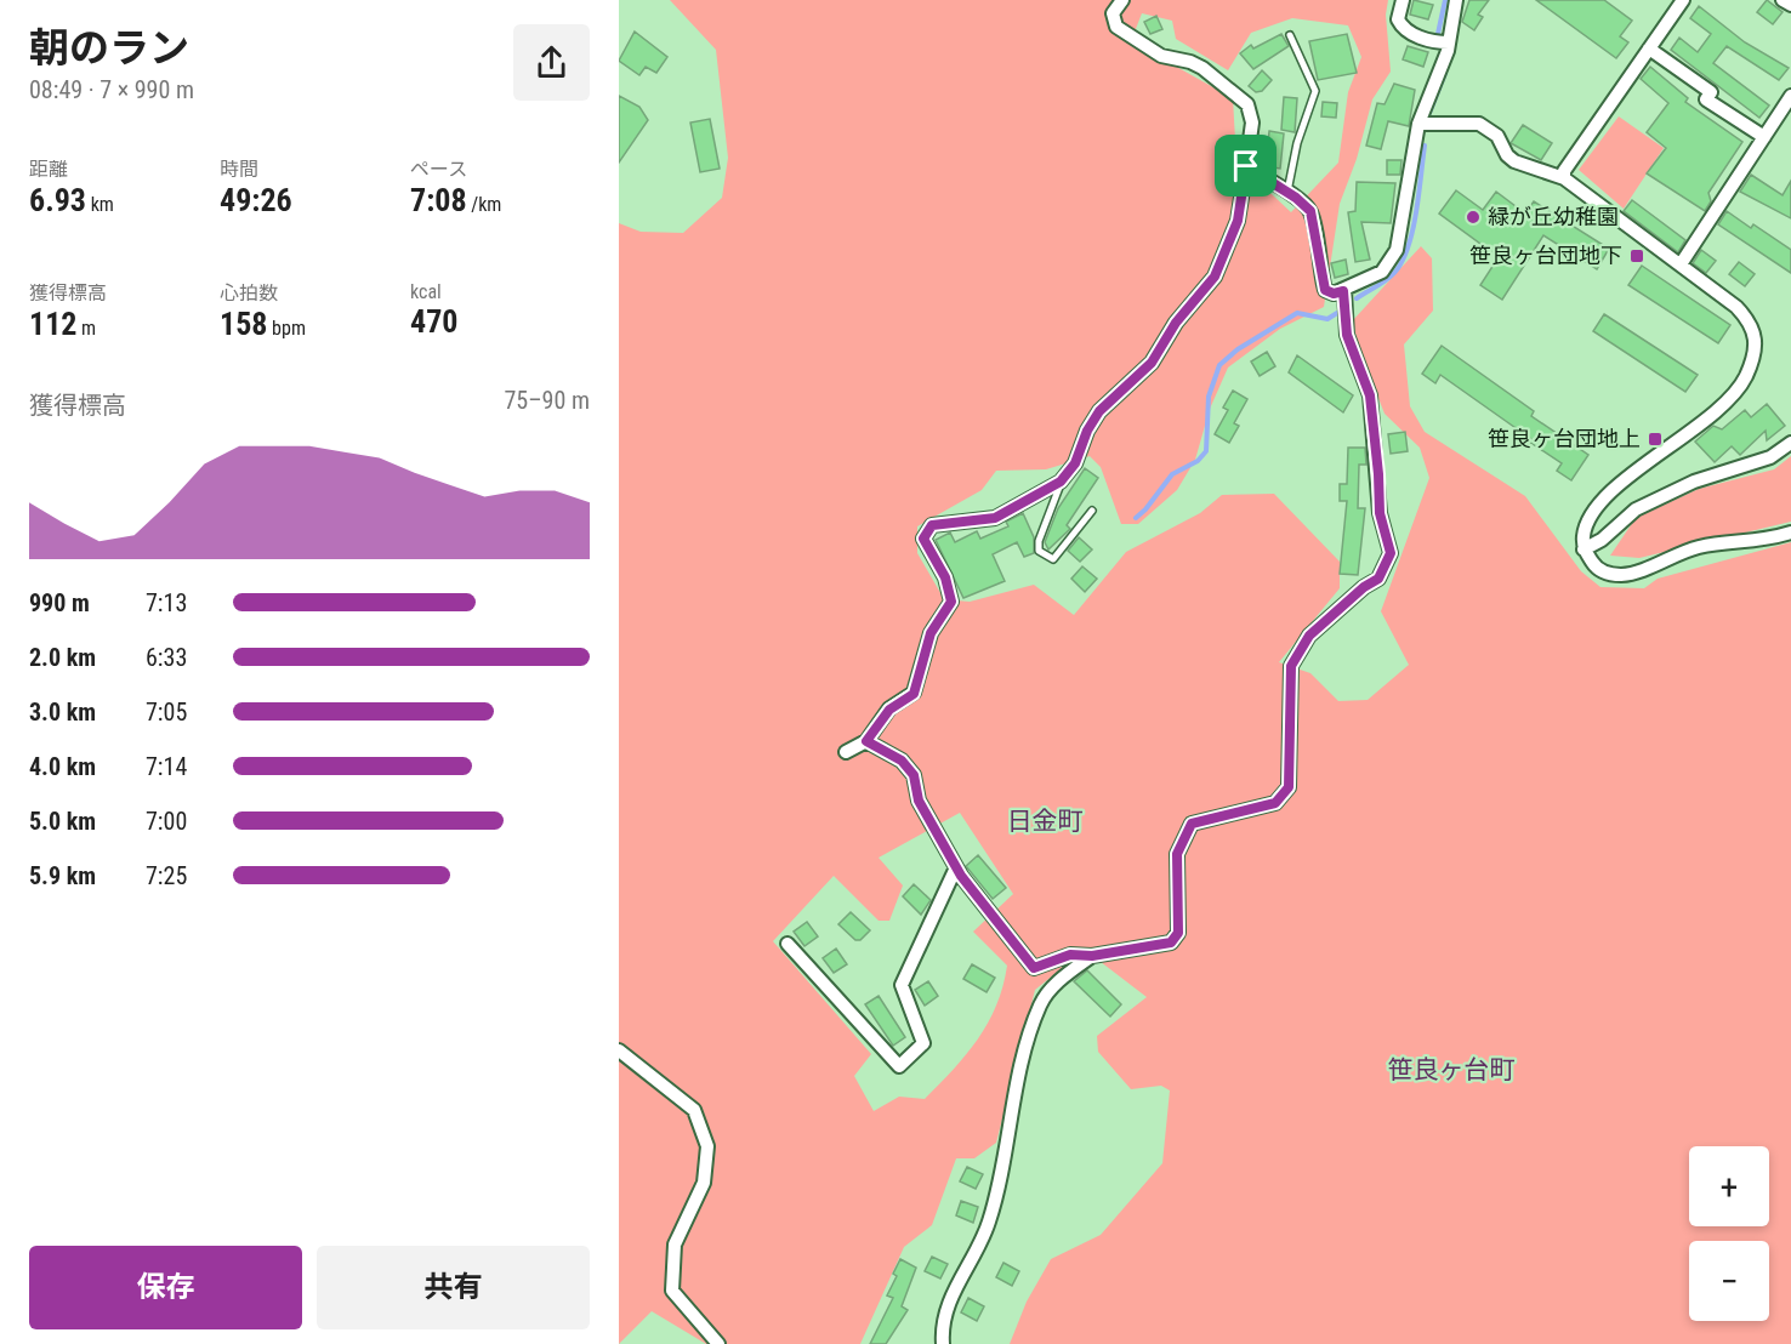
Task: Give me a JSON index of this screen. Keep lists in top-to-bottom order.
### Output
{
  "districts": ["日金町", "笹良ヶ台町"],
  "places": {
    "other": ["緑が丘幼稚園"],
    "transit": ["笹良ヶ台団地下", "笹良ヶ台団地上"]
  },
  "page": {
    "heading": ["朝のラン", "08:49 · 7 × 990 m"],
    "stats": [
      ["距離", "6.93 km"],
      ["時間", "49:26"],
      ["ペース", "7:08 /km"],
      ["獲得標高", "112 m"],
      ["心拍数", "158 bpm"],
      ["kcal", "470"]
    ],
    "chart": ["獲得標高", "75–90 m"],
    "list": [
      {
        "name": "990 m",
        "note": "7:13"
      },
      {
        "name": "2.0 km",
        "note": "6:33"
      },
      {
        "name": "3.0 km",
        "note": "7:05"
      },
      {
        "name": "4.0 km",
        "note": "7:14"
      },
      {
        "name": "5.0 km",
        "note": "7:00"
      },
      {
        "name": "5.9 km",
        "note": "7:25"
      }
    ],
    "map_buttons": ["+", "−"],
    "buttons": ["保存", "共有"]
  }
}
